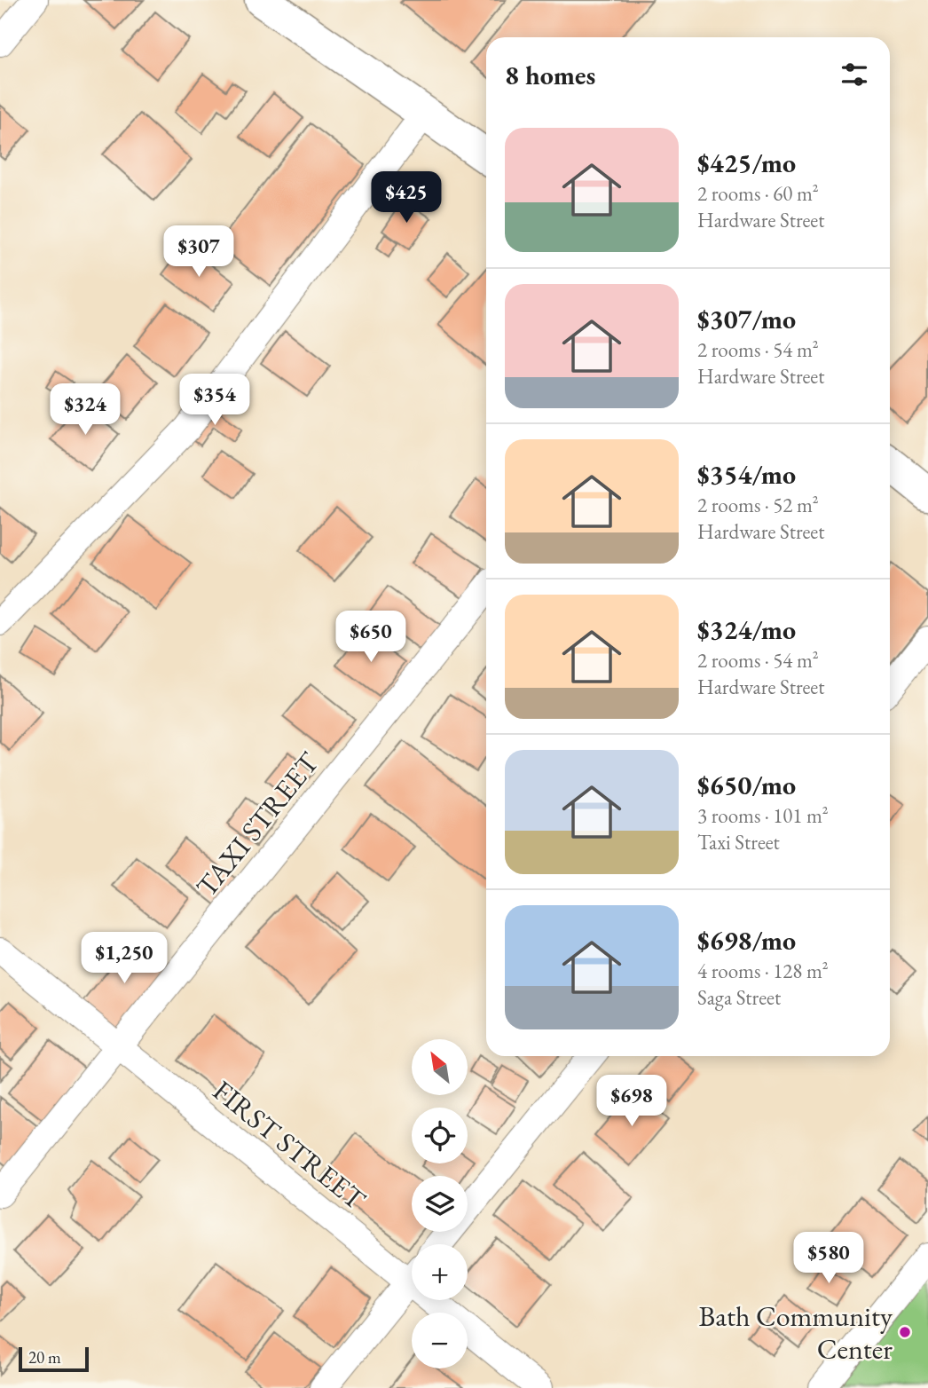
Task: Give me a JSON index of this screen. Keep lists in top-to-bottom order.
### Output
{
  "streets": {
    "street": ["TAXI STREET", "FIRST STREET"]
  },
  "crossings": [
    ["TAXI STREET", "FIRST STREET"]
  ],
  "places": ["Bath Community Center"],
  "scale_bar": "20 m",
  "north": "top left",
  "page": {
    "heading": "8 homes",
    "list": [
      {
        "name": "$425/mo",
        "note": "2 rooms · 60 m² · Hardware Street"
      },
      {
        "name": "$307/mo",
        "note": "2 rooms · 54 m² · Hardware Street"
      },
      {
        "name": "$354/mo",
        "note": "2 rooms · 52 m² · Hardware Street"
      },
      {
        "name": "$324/mo",
        "note": "2 rooms · 54 m² · Hardware Street"
      },
      {
        "name": "$650/mo",
        "note": "3 rooms · 101 m² · Taxi Street"
      },
      {
        "name": "$698/mo",
        "note": "4 rooms · 128 m² · Saga Street"
      }
    ],
    "price": [
      "$425",
      "$307",
      "$354",
      "$324",
      "$650",
      "$1,250",
      "$698",
      "$580"
    ],
    "map_buttons": ["+", "−"],
    "scale": "20 m"
  }
}
